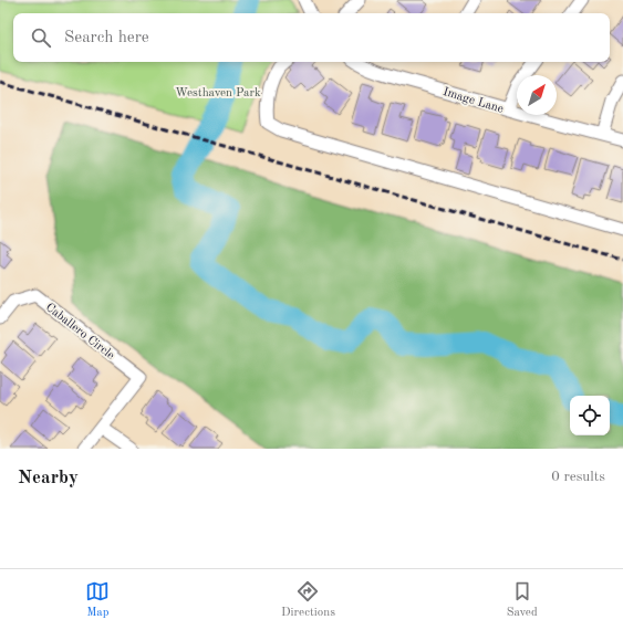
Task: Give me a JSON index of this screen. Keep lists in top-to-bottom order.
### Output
{
  "streets": {
    "street": ["Image Lane", "Caballero Circle"]
  },
  "parks": ["Westhaven Park"],
  "north": "top right",
  "page": {
    "search": "Search here",
    "heading": ["Nearby", "0 results"],
    "nav": ["Map", "Directions", "Saved"]
  }
}
